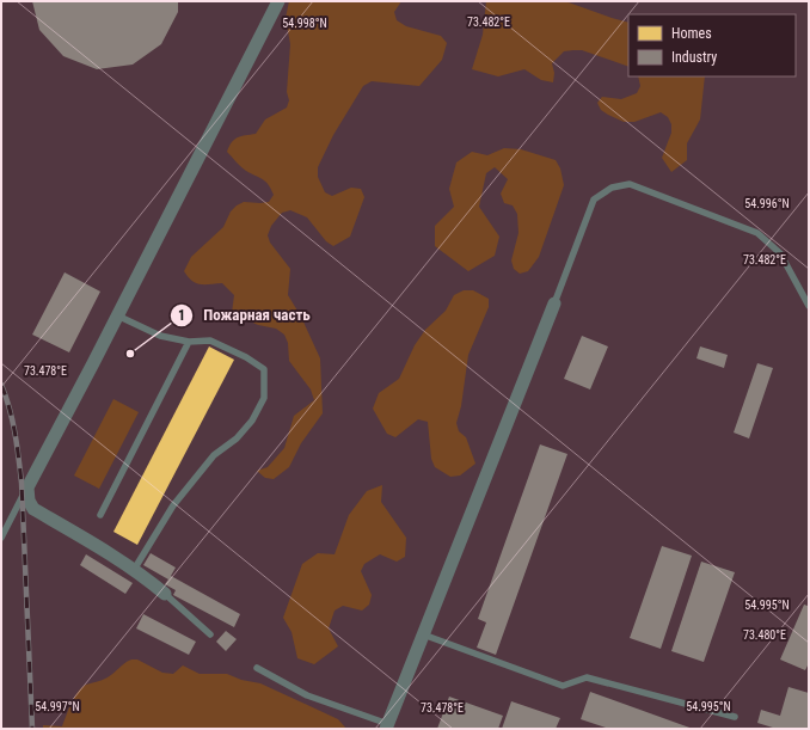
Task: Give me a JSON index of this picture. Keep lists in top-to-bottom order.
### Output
{
  "places": ["Пожарная часть"],
  "legend": ["Homes", "Industry"],
  "coordinates": [
    "73.482°E",
    "54.998°N",
    "54.996°N",
    "73.478°E",
    "54.995°N",
    "73.480°E",
    "54.997°N"
  ]
}
